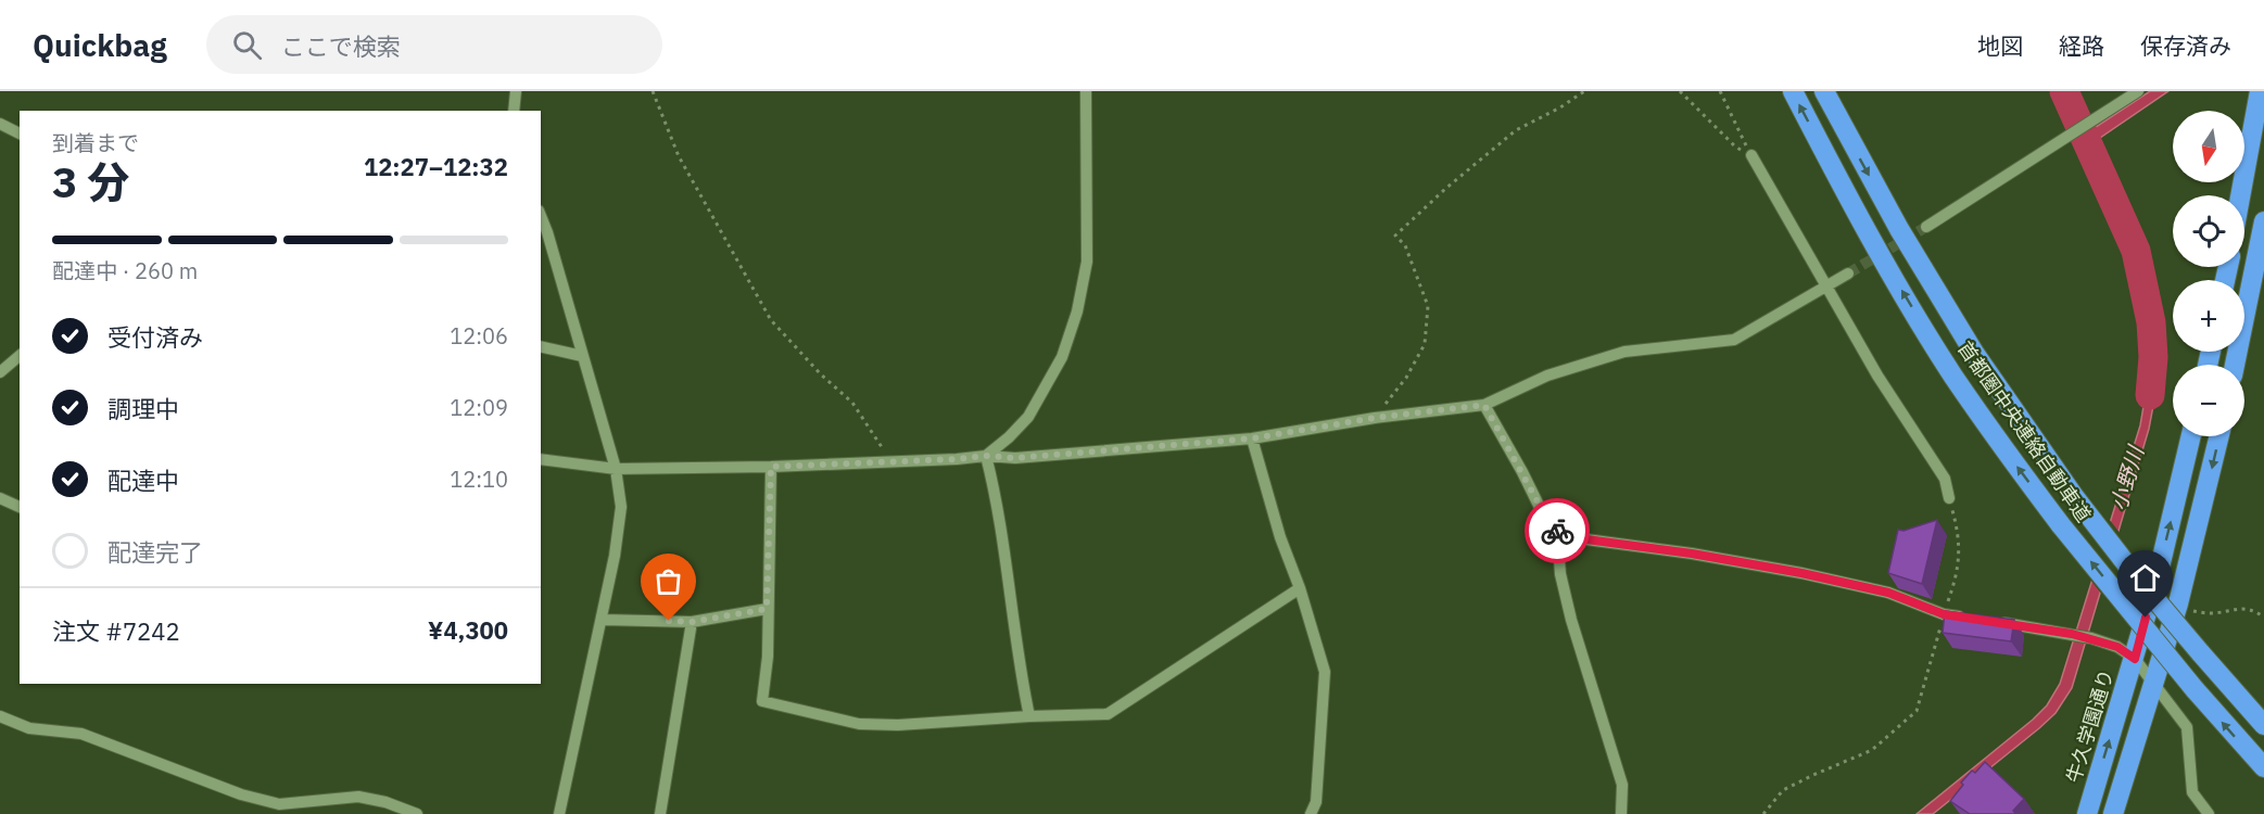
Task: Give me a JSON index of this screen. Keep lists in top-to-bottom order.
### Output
{
  "streets": {
    "highway": ["首都圏中央連絡自動車道", "牛久学園通り"]
  },
  "water": ["小野川"],
  "north": "bottom",
  "page": {
    "header": "Quickbag",
    "search": "ここで検索",
    "nav": ["地図", "経路", "保存済み"],
    "map_buttons": ["+", "−"],
    "heading": ["3 分", "到着まで", "12:27–12:32"],
    "panel": ["注文 #7242", "¥4,300"],
    "bar": "配達中 · 260 m",
    "list": [
      ["受付済み", "12:06"],
      ["調理中", "12:09"],
      ["配達中", "12:10"],
      "配達完了"
    ]
  }
}
